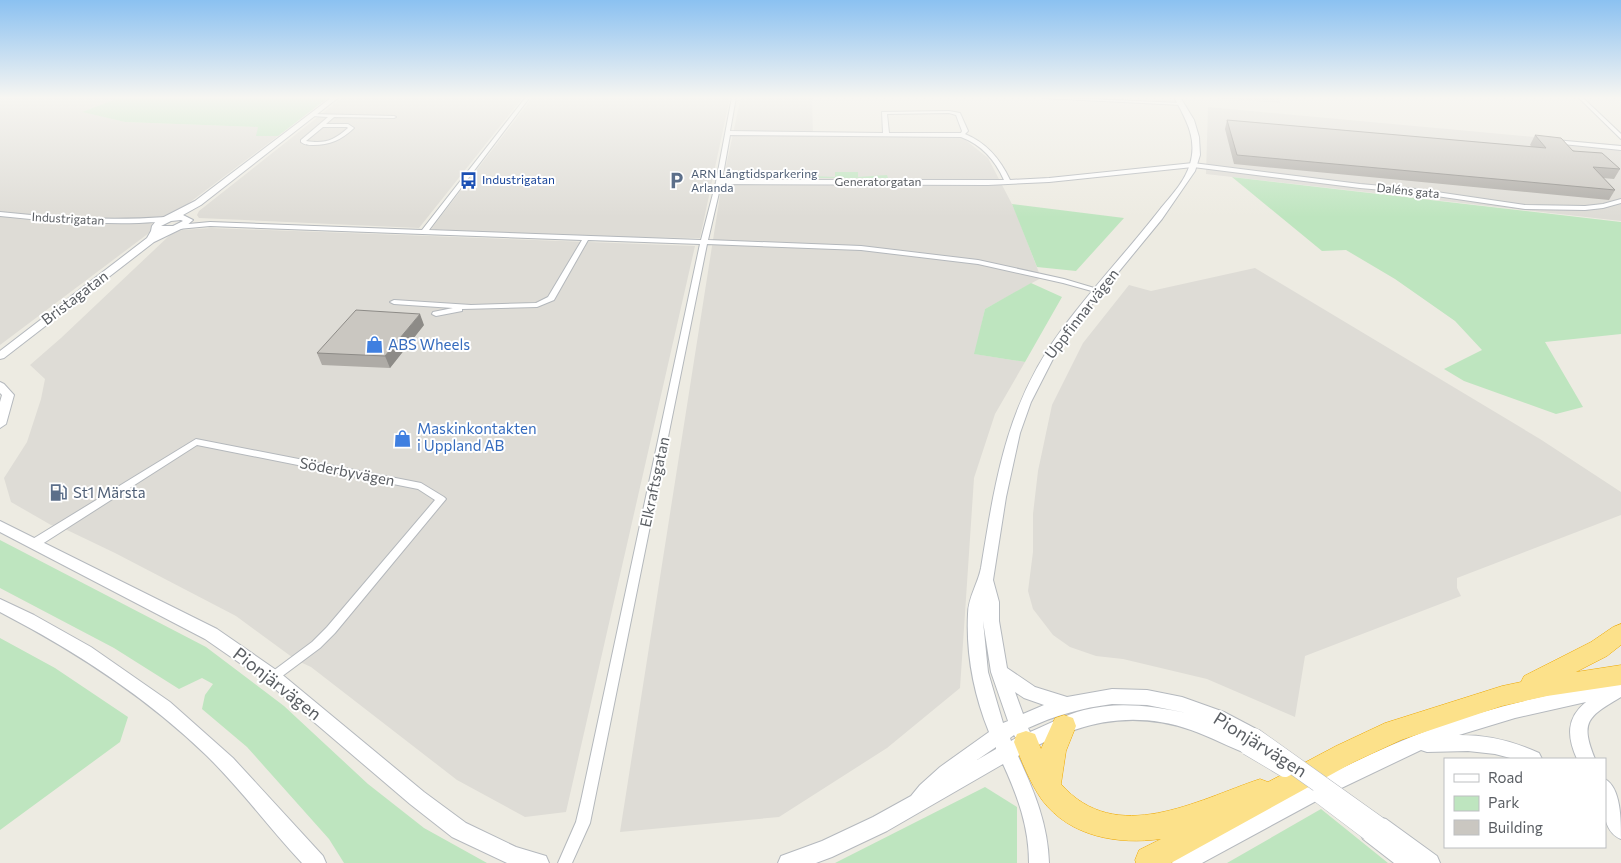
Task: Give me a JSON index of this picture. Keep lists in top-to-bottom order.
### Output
{
  "streets": {
    "street": [
      "Generatorgatan",
      "Daléns gata",
      "Industrigatan",
      "Bristagatan",
      "Uppfinnarvägen",
      "Söderbyvägen",
      "Elkraftsgatan",
      "Pionjärvägen"
    ]
  },
  "crossings": [
    ["Generatorgatan", "Daléns gata"],
    ["Generatorgatan", "Uppfinnarvägen"],
    ["Generatorgatan", "Elkraftsgatan"],
    ["Daléns gata", "Uppfinnarvägen"],
    ["Industrigatan", "Bristagatan"],
    ["Uppfinnarvägen", "Pionjärvägen"],
    ["Söderbyvägen", "Pionjärvägen"]
  ],
  "places": {
    "bus stop": ["Industrigatan"],
    "parking": ["ARN Långtidsparkering Arlanda"],
    "shop": ["ABS Wheels", "Maskinkontakten i Uppland AB"],
    "fuel station": ["St1 Märsta"]
  },
  "legend": ["Road", "Park", "Building"]
}
